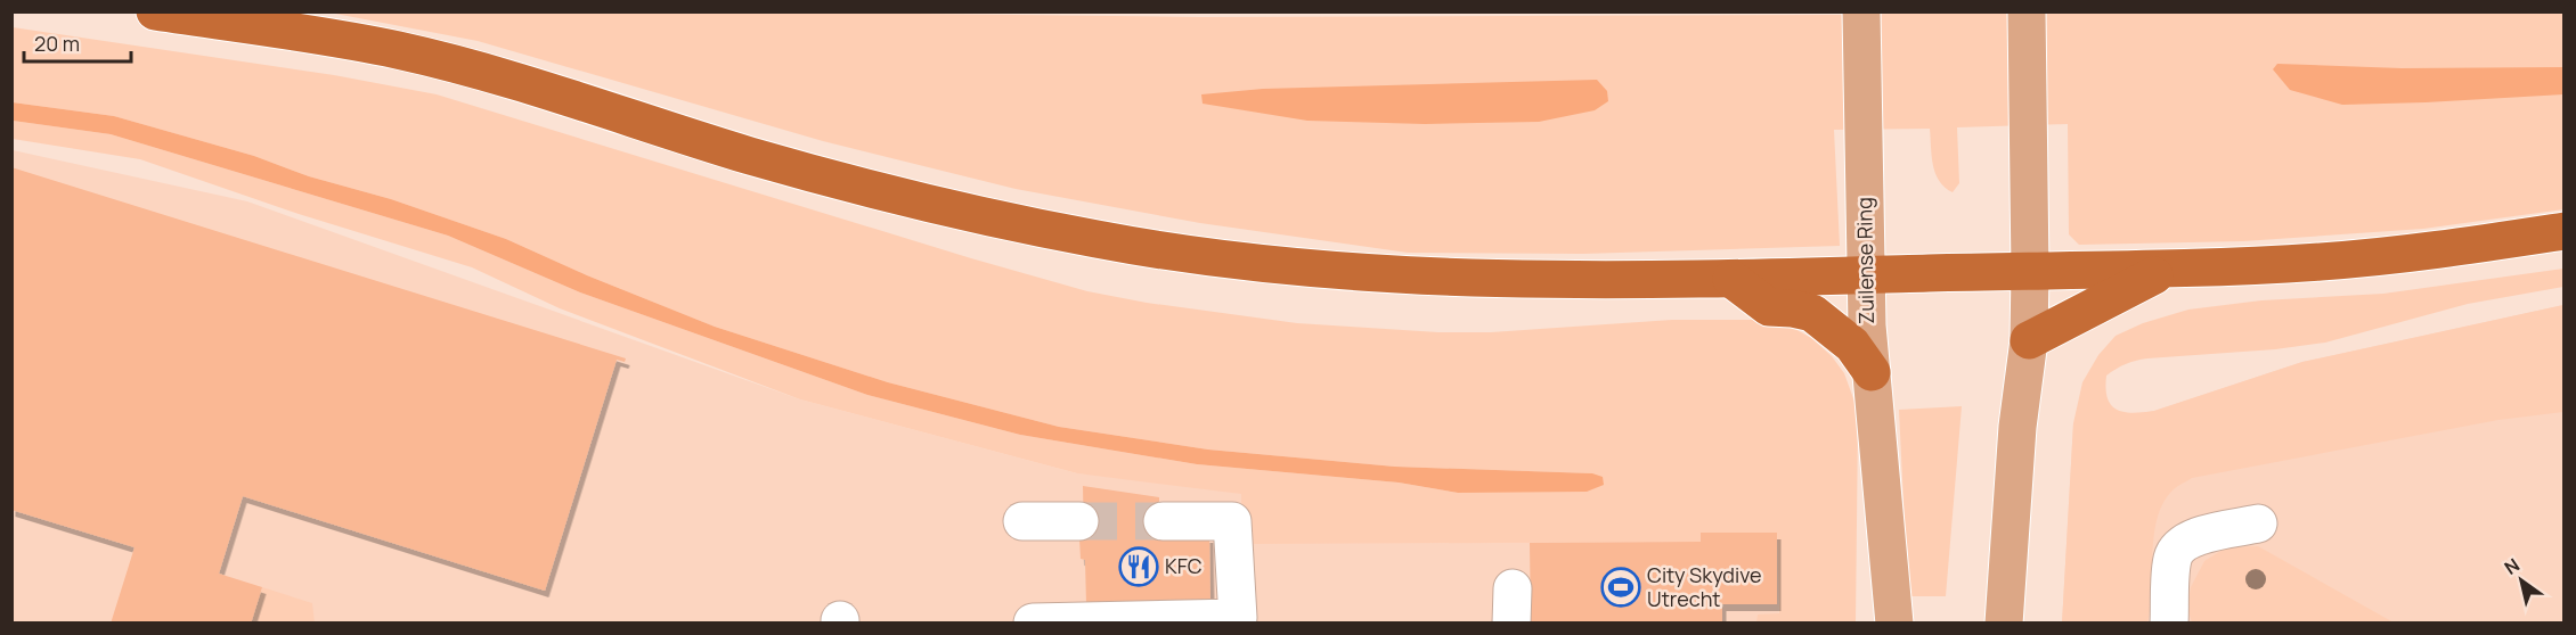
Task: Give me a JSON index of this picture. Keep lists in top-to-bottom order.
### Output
{
  "streets": {
    "main road": ["Zuilense Ring"]
  },
  "places": {
    "restaurant": ["KFC"],
    "sports": ["City Skydive Utrecht"]
  },
  "scale_bar": "20 m",
  "north": "top left"
}
